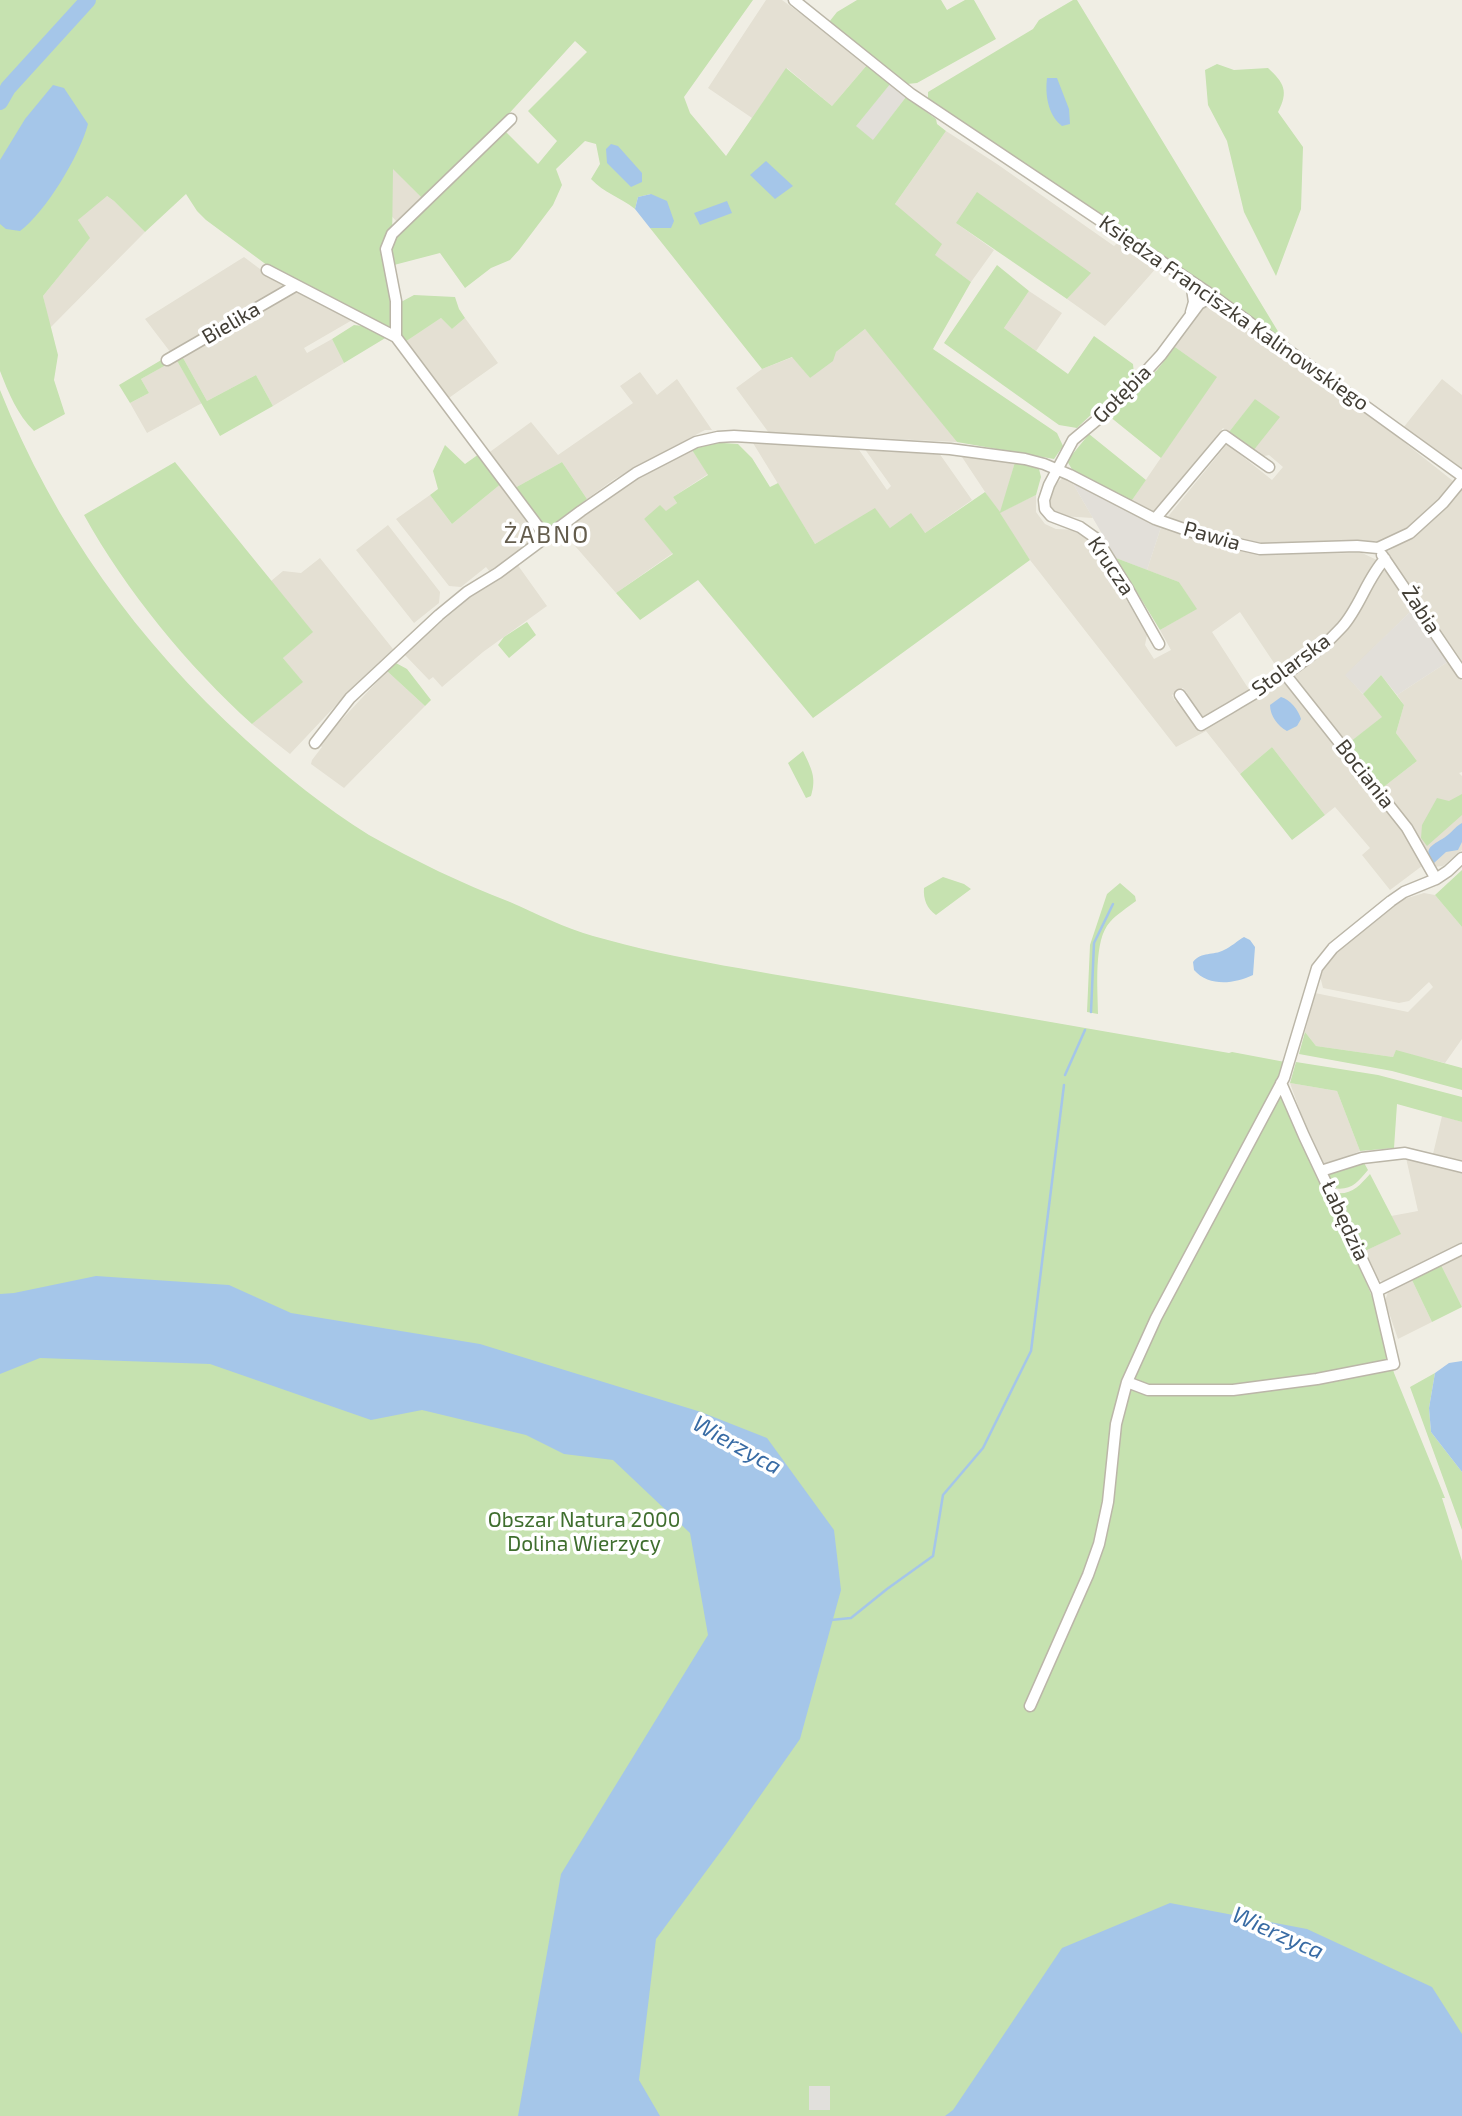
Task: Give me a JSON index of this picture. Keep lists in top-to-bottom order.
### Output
{
  "streets": {
    "street": [
      "Księdza Franciszka Kalinowskiego",
      "Bielika",
      "Gołębia",
      "Pawia",
      "Krucza",
      "Żabia",
      "Stolarska",
      "Bociania",
      "Łabędzia"
    ]
  },
  "crossings": [
    ["Księdza Franciszka Kalinowskiego", "Gołębia"],
    ["Księdza Franciszka Kalinowskiego", "Pawia"],
    ["Gołębia", "Pawia"],
    ["Gołębia", "Krucza"],
    ["Pawia", "Krucza"],
    ["Pawia", "Żabia"],
    ["Żabia", "Stolarska"],
    ["Stolarska", "Bociania"]
  ],
  "districts": ["ŻABNO"],
  "water": ["Wierzyca"],
  "parks": ["Obszar Natura 2000 Dolina Wierzycy"]
}
